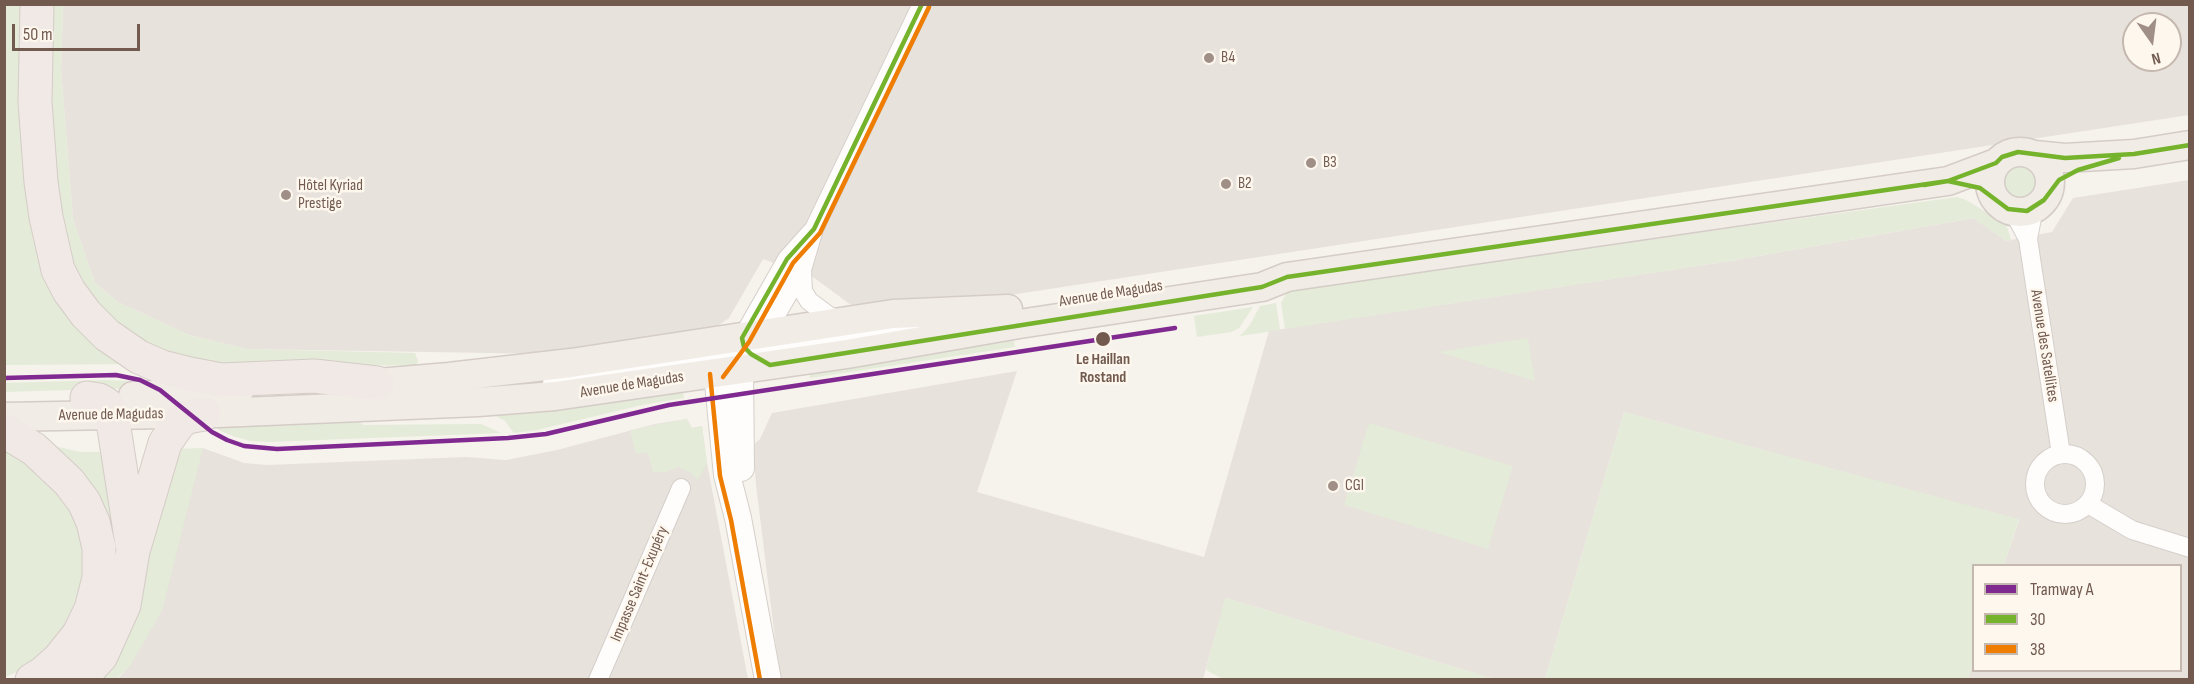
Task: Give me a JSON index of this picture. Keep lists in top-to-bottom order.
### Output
{
  "streets": {
    "main road": ["Avenue de Magudas"],
    "street": ["Avenue des Satellites", "Impasse Saint-Exupéry"]
  },
  "crossings": [
    ["Avenue de Magudas", "Avenue des Satellites"]
  ],
  "places": [
    "B4",
    "B3",
    "B2",
    "Hôtel Kyriad Prestige",
    "Le Haillan Rostand",
    "CGI"
  ],
  "lines": ["transit line 30", "transit line 38", "tram line A"],
  "legend": ["Tramway A", "30", "38"],
  "scale_bar": "50 m",
  "north": "bottom"
}
